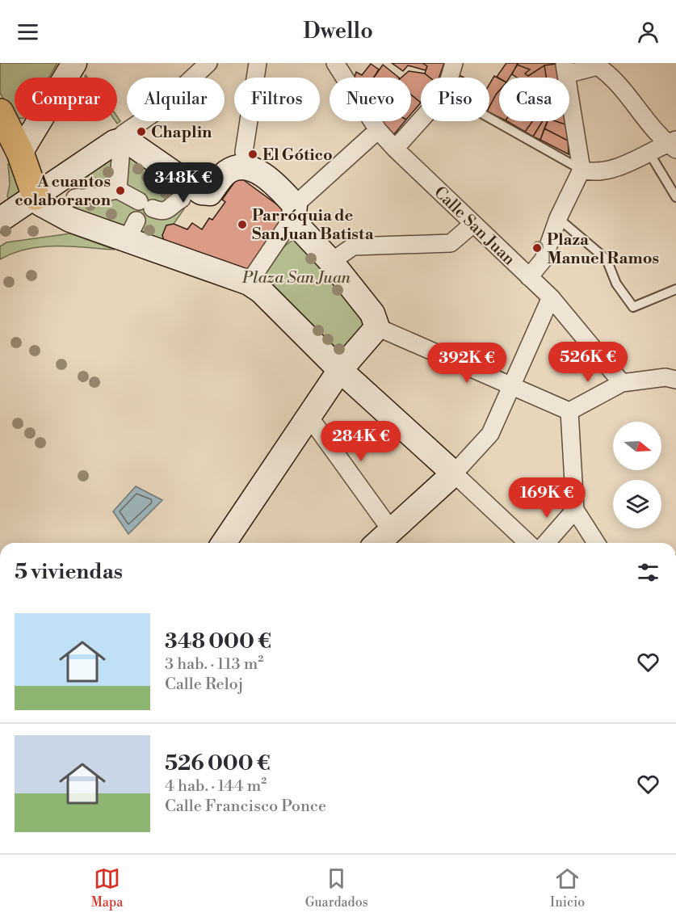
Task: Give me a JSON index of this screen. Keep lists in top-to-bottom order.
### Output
{
  "streets": {
    "street": ["Calle San Juan"]
  },
  "parks": ["Plaza San Juan"],
  "places": [
    "Chaplin",
    "El Gótico",
    "A cuantos colaboraron",
    "Parróquia de San Juan Batista",
    "Plaza Manuel Ramos"
  ],
  "north": "right",
  "page": {
    "header": "Dwello",
    "chip": [
      "Comprar",
      "Alquilar",
      "Filtros",
      "Nuevo",
      "Piso",
      "Casa"
    ],
    "price": [
      "348K €",
      "526K €",
      "392K €",
      "284K €",
      "169K €"
    ],
    "heading": "5 viviendas",
    "list": [
      {
        "name": "348 000 €",
        "note": "3 hab. · 113 m² · Calle Reloj"
      },
      {
        "name": "526 000 €",
        "note": "4 hab. · 144 m² · Calle Francisco Ponce"
      }
    ],
    "tabs": ["Mapa", "Guardados", "Inicio"]
  }
}
